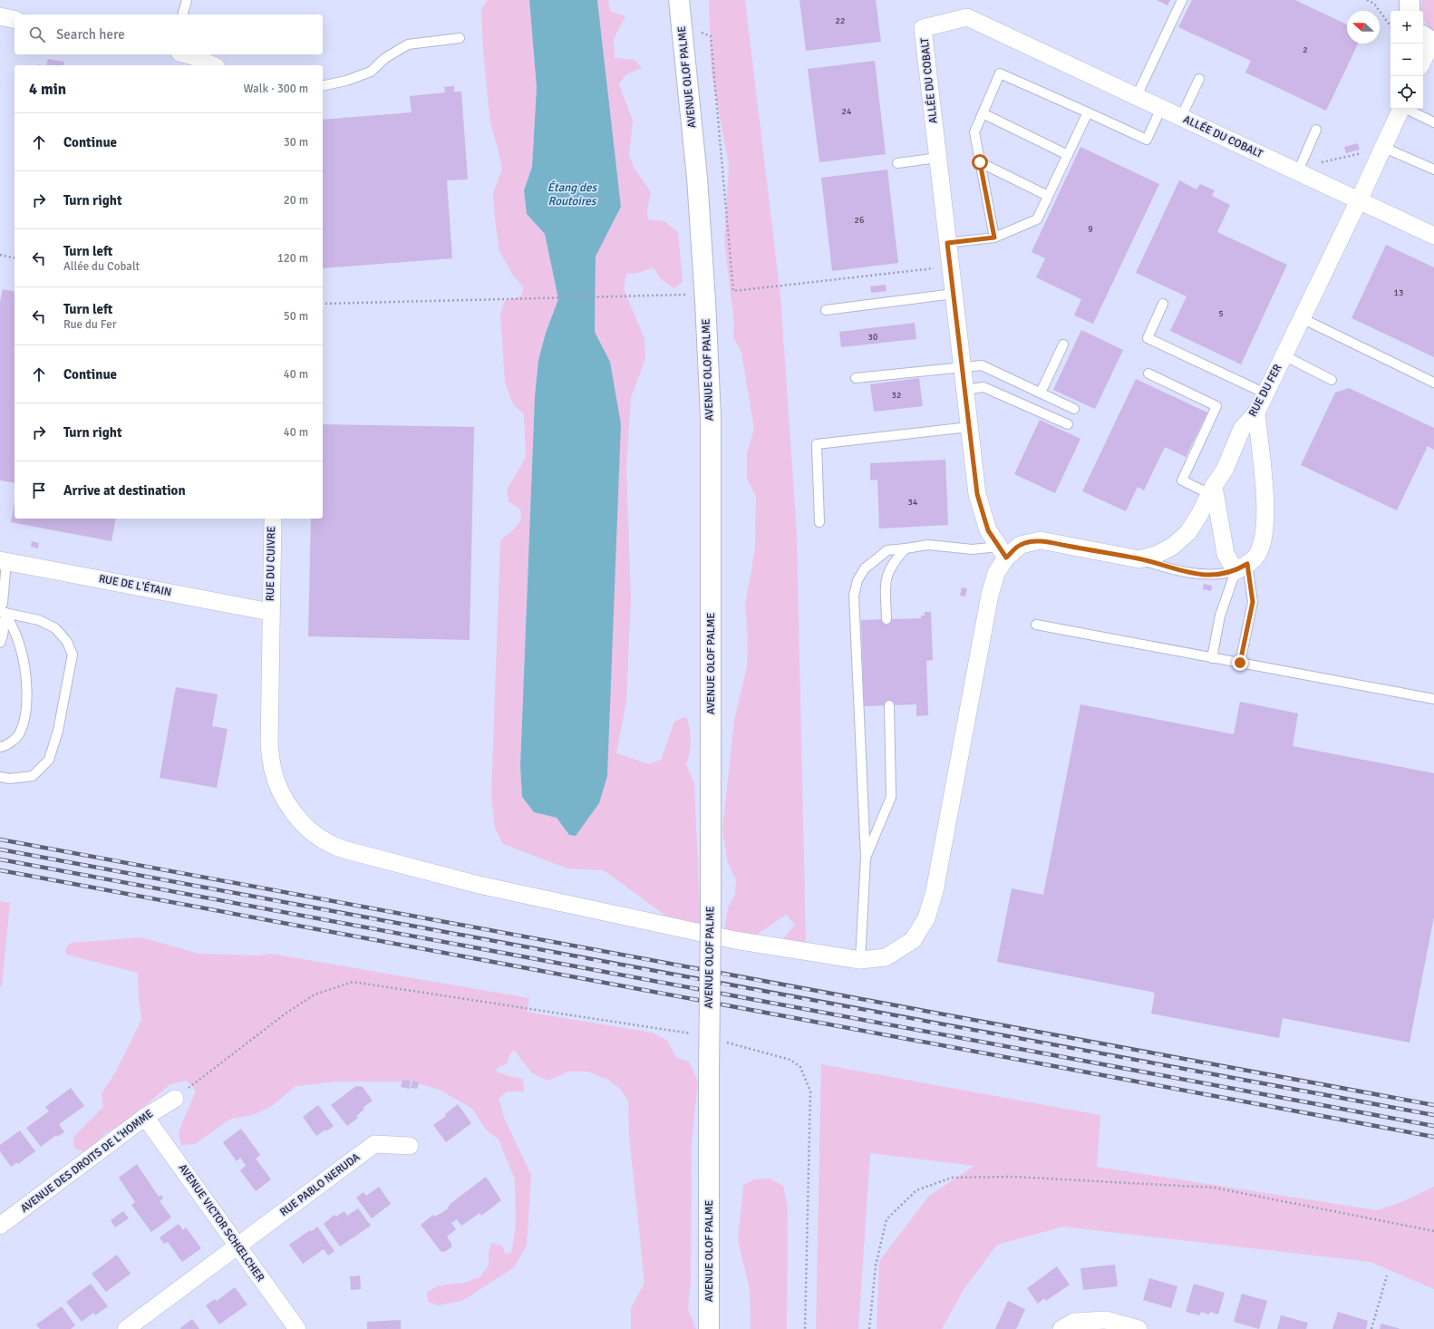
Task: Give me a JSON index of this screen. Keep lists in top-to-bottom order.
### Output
{
  "streets": {
    "main road": ["AVENUE OLOF PALME"],
    "street": [
      "ALLÉE DU COBALT",
      "RUE DU FER",
      "RUE DU CUIVRE",
      "RUE DE L'ÉTAIN",
      "AVENUE DES DROITS DE L'HOMME",
      "RUE PABLO NERUDA",
      "AVENUE VICTOR SCHŒLCHER"
    ]
  },
  "crossings": [
    ["ALLÉE DU COBALT", "RUE DU FER"],
    ["RUE DU FER", "RUE DU CUIVRE"],
    ["RUE DU CUIVRE", "RUE DE L'ÉTAIN"],
    ["AVENUE DES DROITS DE L'HOMME", "AVENUE VICTOR SCHŒLCHER"],
    ["RUE PABLO NERUDA", "AVENUE VICTOR SCHŒLCHER"]
  ],
  "water": ["Étang des Routoires"],
  "house_numbers": [
    "22",
    "2",
    "24",
    "26",
    "9",
    "13",
    "5",
    "30",
    "32",
    "34"
  ],
  "north": "left",
  "page": {
    "map_buttons": ["+", "−"],
    "search": "Search here",
    "heading": ["4 min", "Walk · 300 m"],
    "list": [
      ["Continue", "30 m"],
      ["Turn right", "20 m"],
      ["Turn left", "Allée du Cobalt", "120 m"],
      ["Turn left", "Rue du Fer", "50 m"],
      ["Continue", "40 m"],
      ["Turn right", "40 m"],
      "Arrive at destination"
    ]
  }
}
